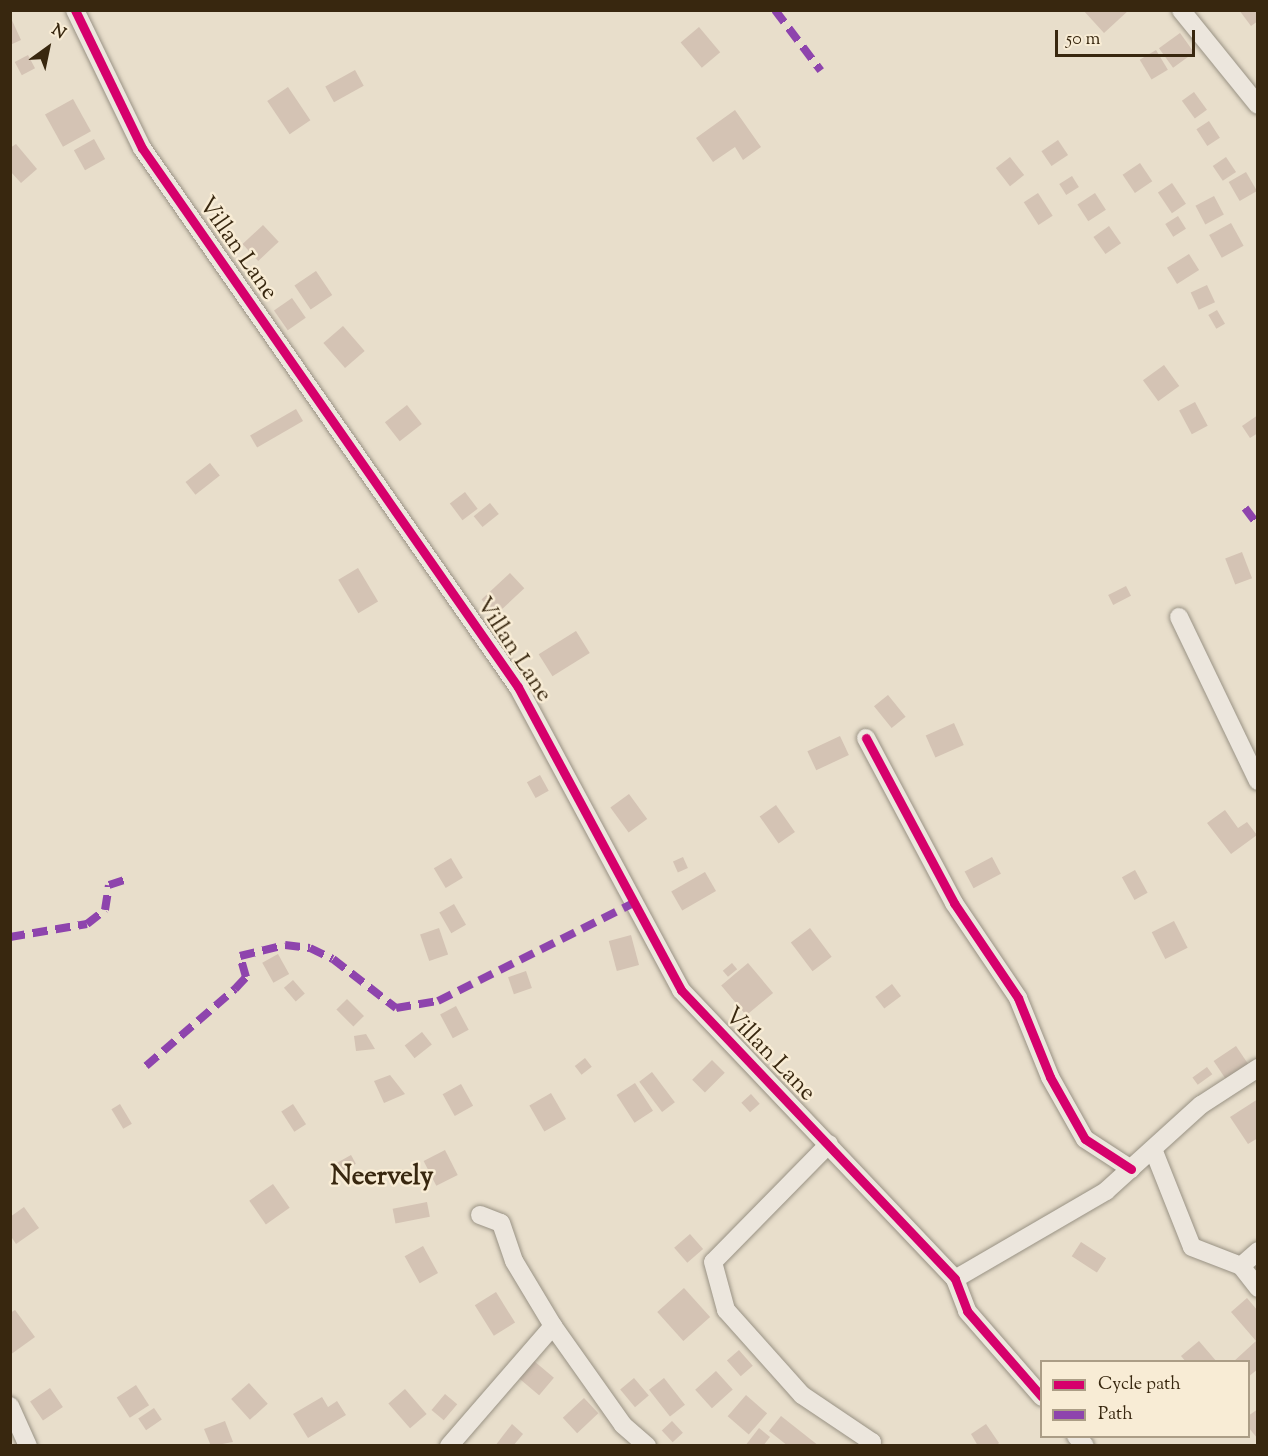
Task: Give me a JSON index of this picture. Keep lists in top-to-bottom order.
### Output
{
  "streets": {
    "street": ["Villan Lane"]
  },
  "districts": ["Neervely"],
  "legend": ["Cycle path", "Path"],
  "scale_bar": "50 m",
  "north": "top right"
}
